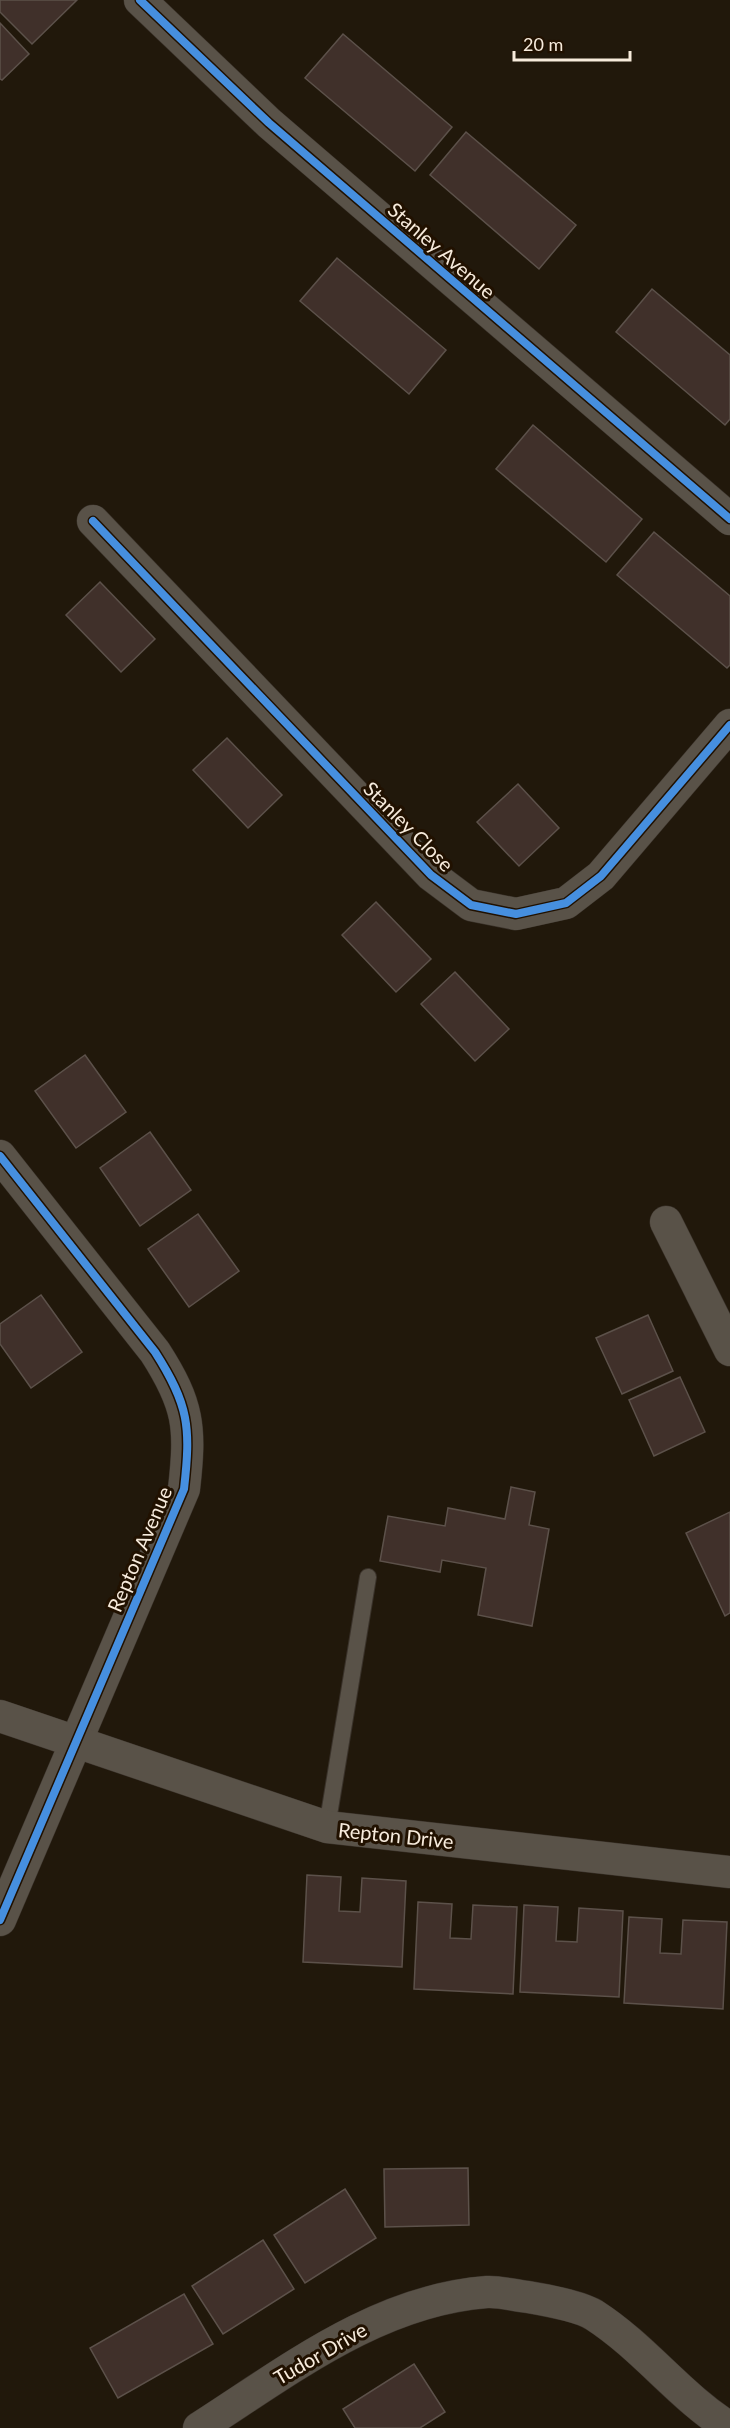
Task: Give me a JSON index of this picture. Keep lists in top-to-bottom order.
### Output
{
  "streets": {
    "street": [
      "Stanley Avenue",
      "Stanley Close",
      "Repton Avenue",
      "Repton Drive",
      "Tudor Drive"
    ]
  },
  "crossings": [
    ["Repton Avenue", "Repton Drive"]
  ],
  "scale_bar": "20 m"
}
